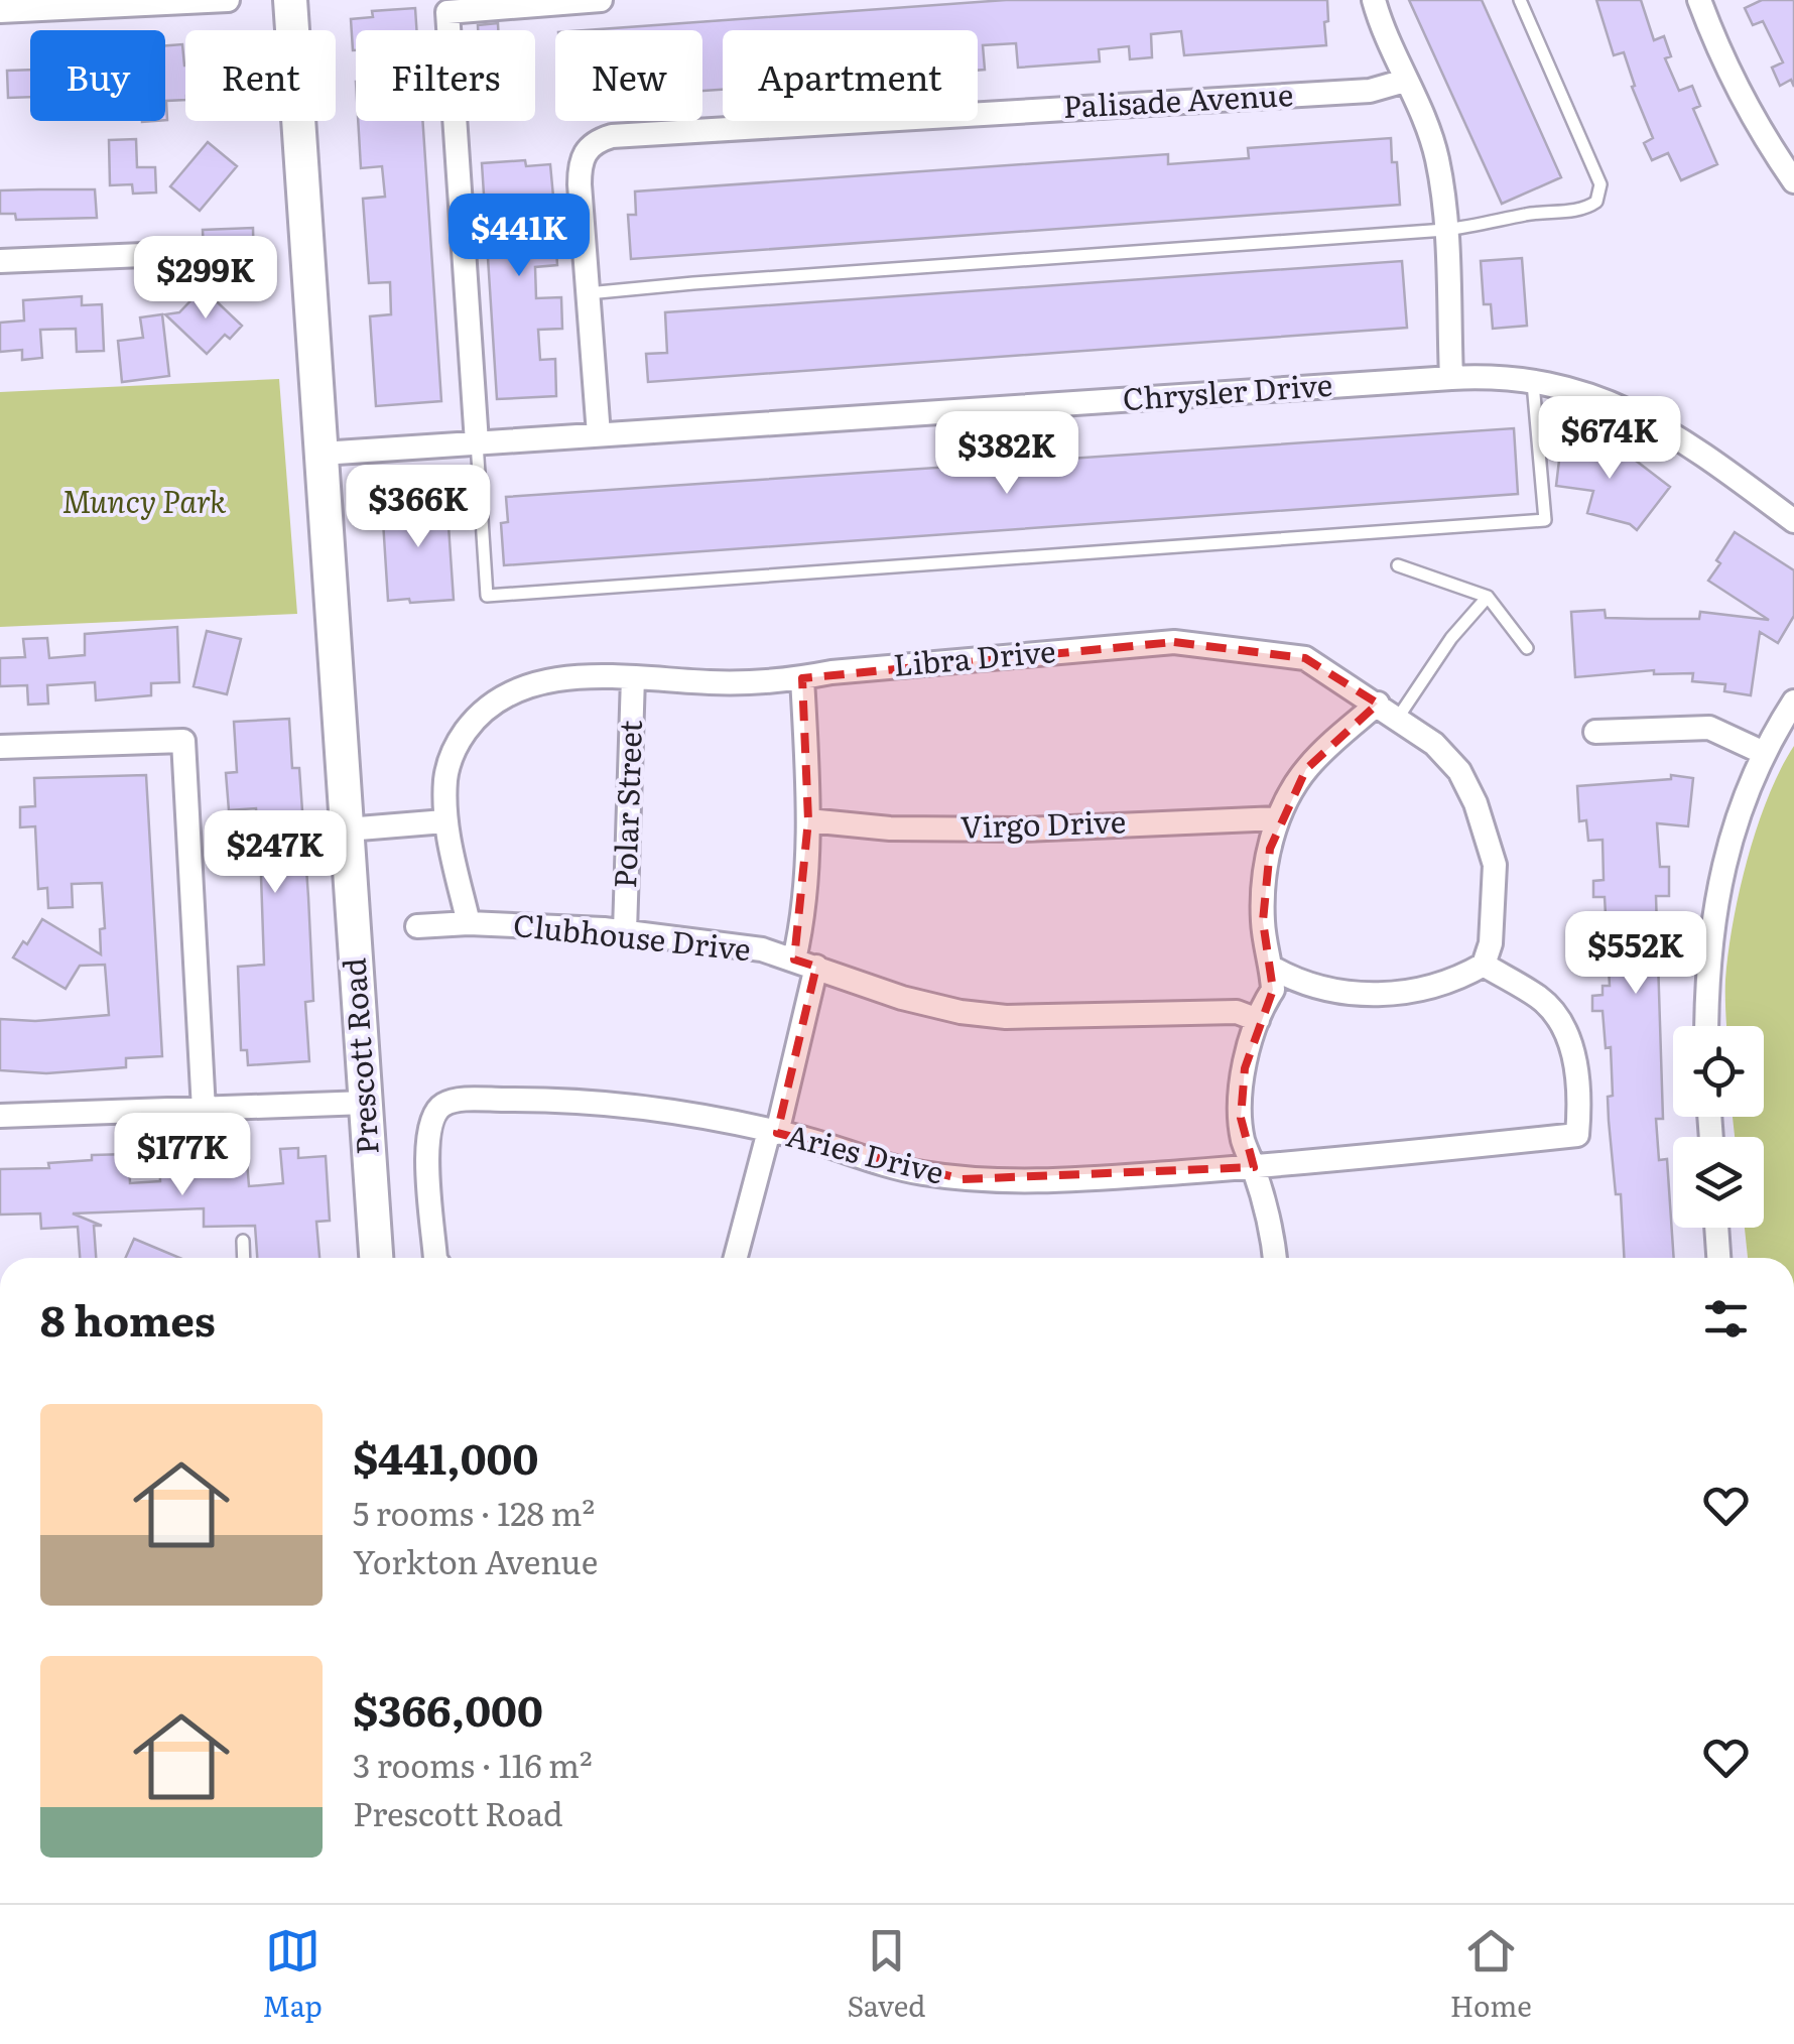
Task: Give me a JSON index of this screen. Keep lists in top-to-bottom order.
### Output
{
  "streets": {
    "main road": ["Prescott Road"],
    "street": [
      "Palisade Avenue",
      "Chrysler Drive",
      "Libra Drive",
      "Polar Street",
      "Virgo Drive",
      "Clubhouse Drive",
      "Aries Drive"
    ]
  },
  "crossings": [
    ["Chrysler Drive", "Prescott Road"],
    ["Libra Drive", "Polar Street"],
    ["Libra Drive", "Virgo Drive"],
    ["Libra Drive", "Clubhouse Drive"],
    ["Libra Drive", "Aries Drive"],
    ["Polar Street", "Clubhouse Drive"],
    ["Virgo Drive", "Aries Drive"]
  ],
  "parks": ["Muncy Park"],
  "page": {
    "chip": [
      "Buy",
      "Rent",
      "Filters",
      "New",
      "Apartment"
    ],
    "price": [
      "$441K",
      "$299K",
      "$674K",
      "$382K",
      "$366K",
      "$247K",
      "$552K",
      "$177K"
    ],
    "heading": "8 homes",
    "list": [
      {
        "name": "$441,000",
        "note": "5 rooms · 128 m² · Yorkton Avenue"
      },
      {
        "name": "$366,000",
        "note": "3 rooms · 116 m² · Prescott Road"
      }
    ],
    "tabs": ["Map", "Saved", "Home"]
  }
}
